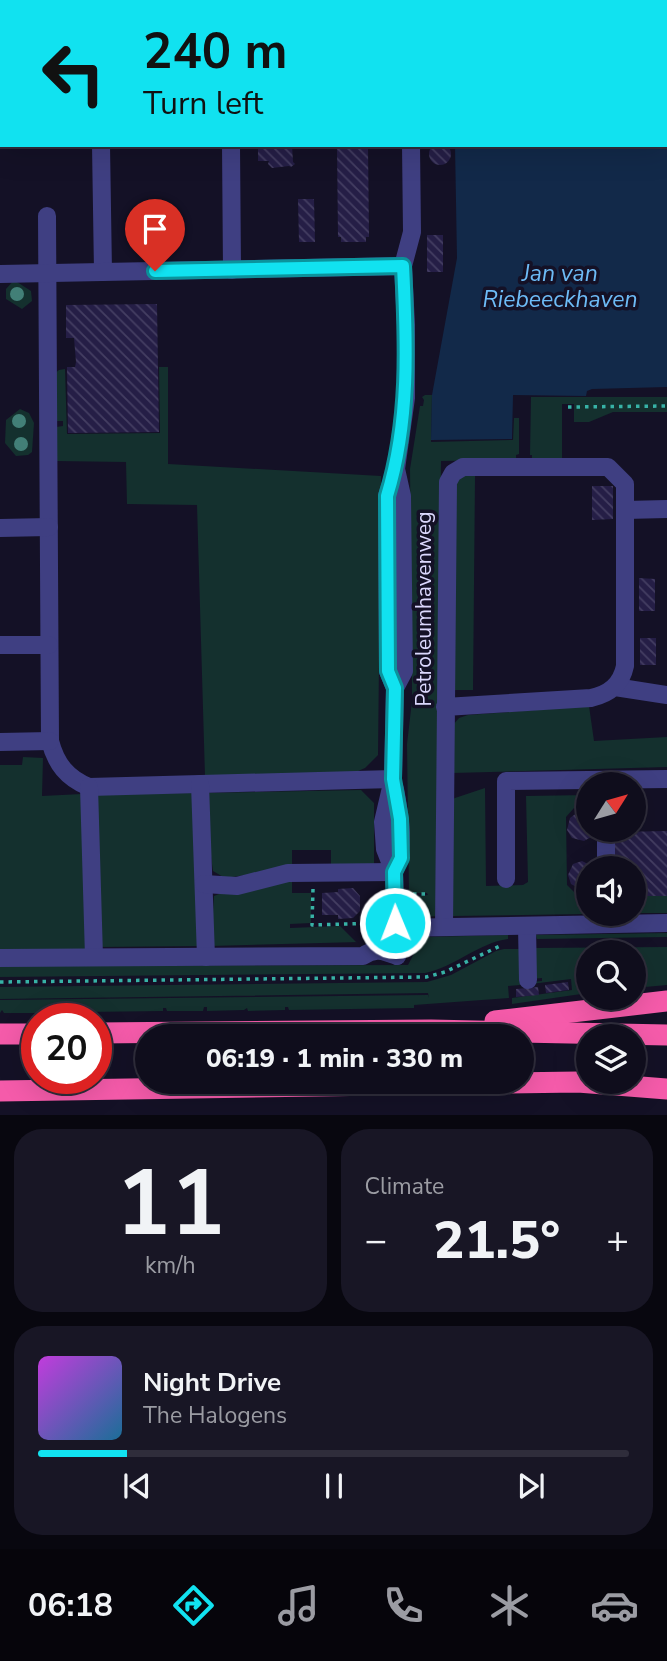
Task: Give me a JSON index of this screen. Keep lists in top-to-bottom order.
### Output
{
  "streets": {
    "street": ["Petroleumhavenweg"]
  },
  "water": ["Jan van Riebeeckhaven"],
  "north": "top right",
  "page": {
    "turn": ["240 m", "Turn left"],
    "limit": "20",
    "trip": "06:19 · 1 min · 330 m",
    "tile": [
      ["11", "km/h"],
      "Climate"
    ],
    "heat": ["−", "21.5°", "+"],
    "song": ["Night Drive", "The Halogens"],
    "tabs": "06:18"
  }
}
